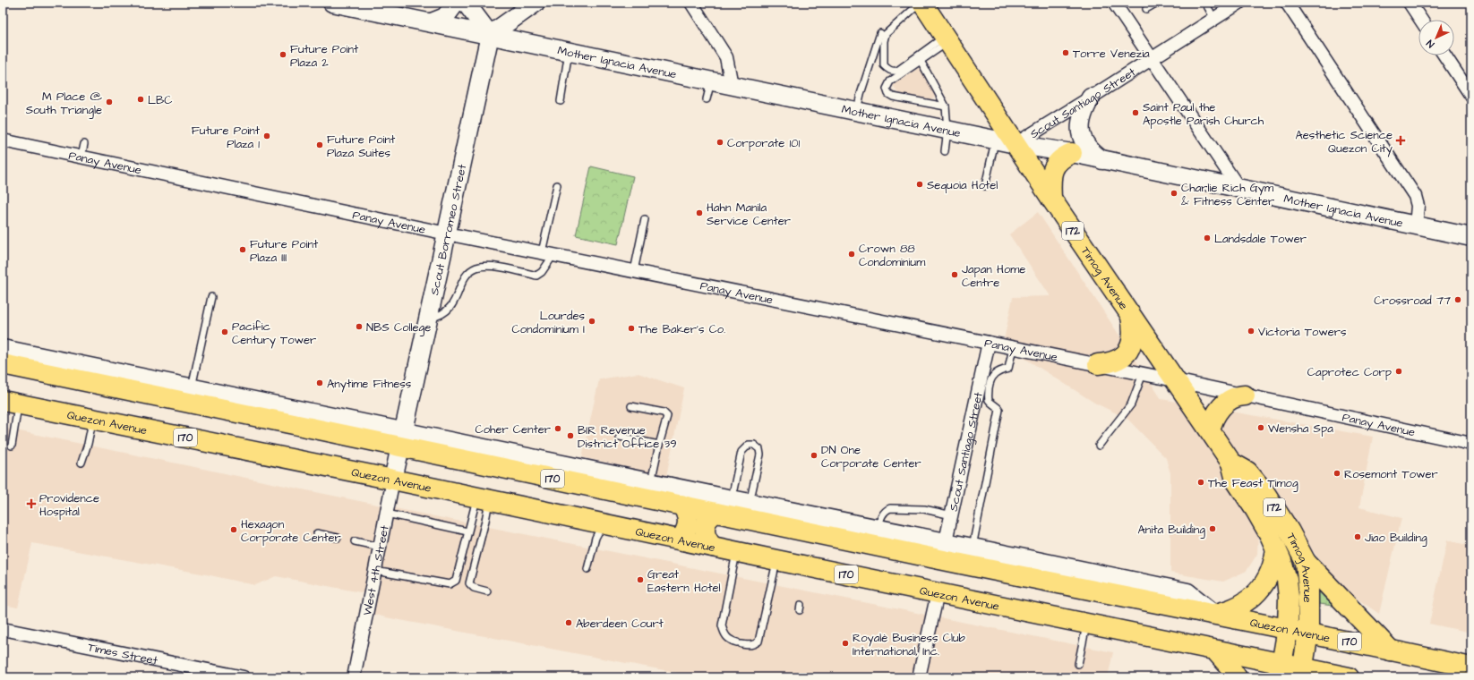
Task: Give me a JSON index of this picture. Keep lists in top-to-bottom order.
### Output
{
  "streets": {
    "main road": [
      "172",
      "Timog Avenue",
      "Quezon Avenue",
      "170"
    ],
    "street": [
      "Mother Ignacia Avenue",
      "Scout Santiago Street",
      "Panay Avenue",
      "Scout Borromeo Street",
      "West 4th Street",
      "Times Street"
    ]
  },
  "crossings": [
    ["Mother Ignacia Avenue", "Scout Santiago Street"],
    ["Mother Ignacia Avenue", "Scout Borromeo Street"],
    ["Mother Ignacia Avenue", "Timog Avenue"],
    ["Scout Santiago Street", "Panay Avenue"],
    ["Scout Santiago Street", "Timog Avenue"],
    ["Scout Santiago Street", "Quezon Avenue"],
    ["Panay Avenue", "Scout Borromeo Street"],
    ["Panay Avenue", "Timog Avenue"],
    ["Scout Borromeo Street", "Quezon Avenue"],
    ["Scout Borromeo Street", "West 4th Street"],
    ["Timog Avenue", "Quezon Avenue"],
    ["Quezon Avenue", "West 4th Street"]
  ],
  "places": {
    "other": [
      "Torre Venezia",
      "Future Point Plaza 2",
      "LBC",
      "M Place @ South Triangle",
      "Saint Paul the Apostle Parish Church",
      "Future Point Plaza 1",
      "Corporate 101",
      "Future Point Plaza Suites",
      "Sequoia Hotel",
      "Charlie Rich Gym & Fitness Center",
      "Hahn Manila Service Center",
      "Landsdale Tower",
      "Future Point Plaza III",
      "Crown 88 Condominium",
      "Japan Home Centre",
      "Crossroad 77",
      "Lourdes Condominium I",
      "NBS College",
      "The Baker's Co.",
      "Victoria Towers",
      "Pacific Century Tower",
      "Caprotec Corp",
      "Anytime Fitness",
      "Wensha Spa",
      "Coher Center",
      "BIR Revenue District Office 39",
      "DN One Corporate Center",
      "Rosemont Tower",
      "The Feast Timog",
      "Anita Building",
      "Hexagon Corporate Center",
      "Jiao Building",
      "Great Eastern Hotel",
      "Aberdeen Court",
      "Royalè Business Club International, Inc."
    ],
    "health": ["Aesthetic Science Quezon City", "Providence Hospital"]
  },
  "north": "bottom left"
}
